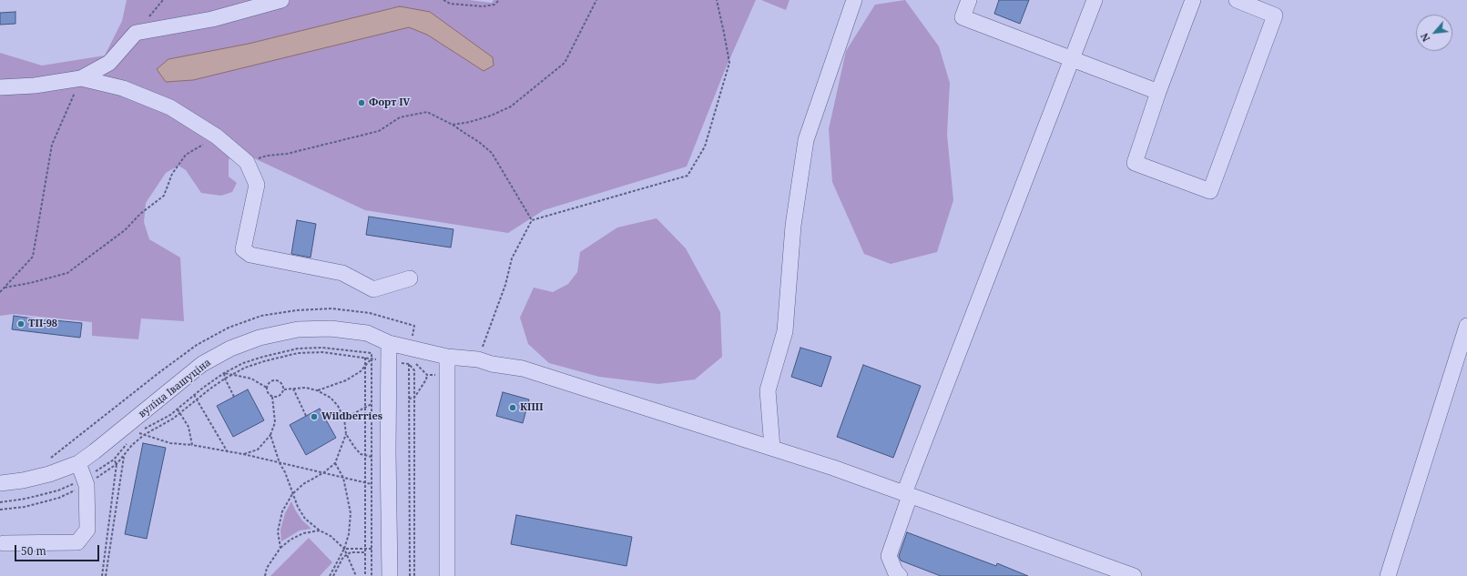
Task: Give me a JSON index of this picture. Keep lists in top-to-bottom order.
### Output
{
  "streets": {
    "street": ["вуліца Івашуціна"]
  },
  "places": [
    "Форт IV",
    "ТП-98",
    "КПП",
    "Wildberries"
  ],
  "scale_bar": "50 m",
  "north": "bottom left"
}
